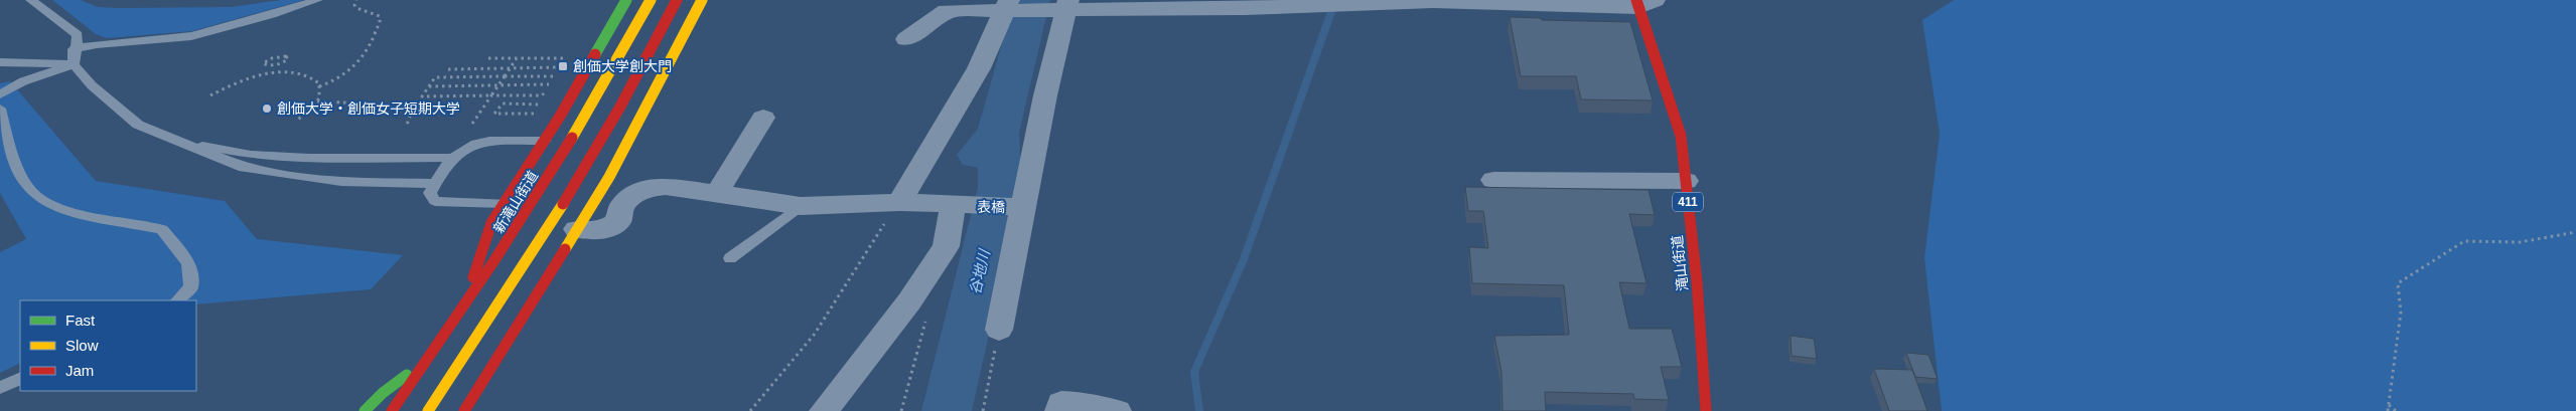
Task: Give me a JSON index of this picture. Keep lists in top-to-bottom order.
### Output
{
  "streets": {
    "main road": ["新滝山街道", "411", "滝山街道"],
    "street": ["表橋"]
  },
  "water": ["谷地川"],
  "places": {
    "transit": ["創価大学創大門"],
    "other": ["創価大学・創価女子短期大学"]
  },
  "legend": ["Fast", "Slow", "Jam"]
}
